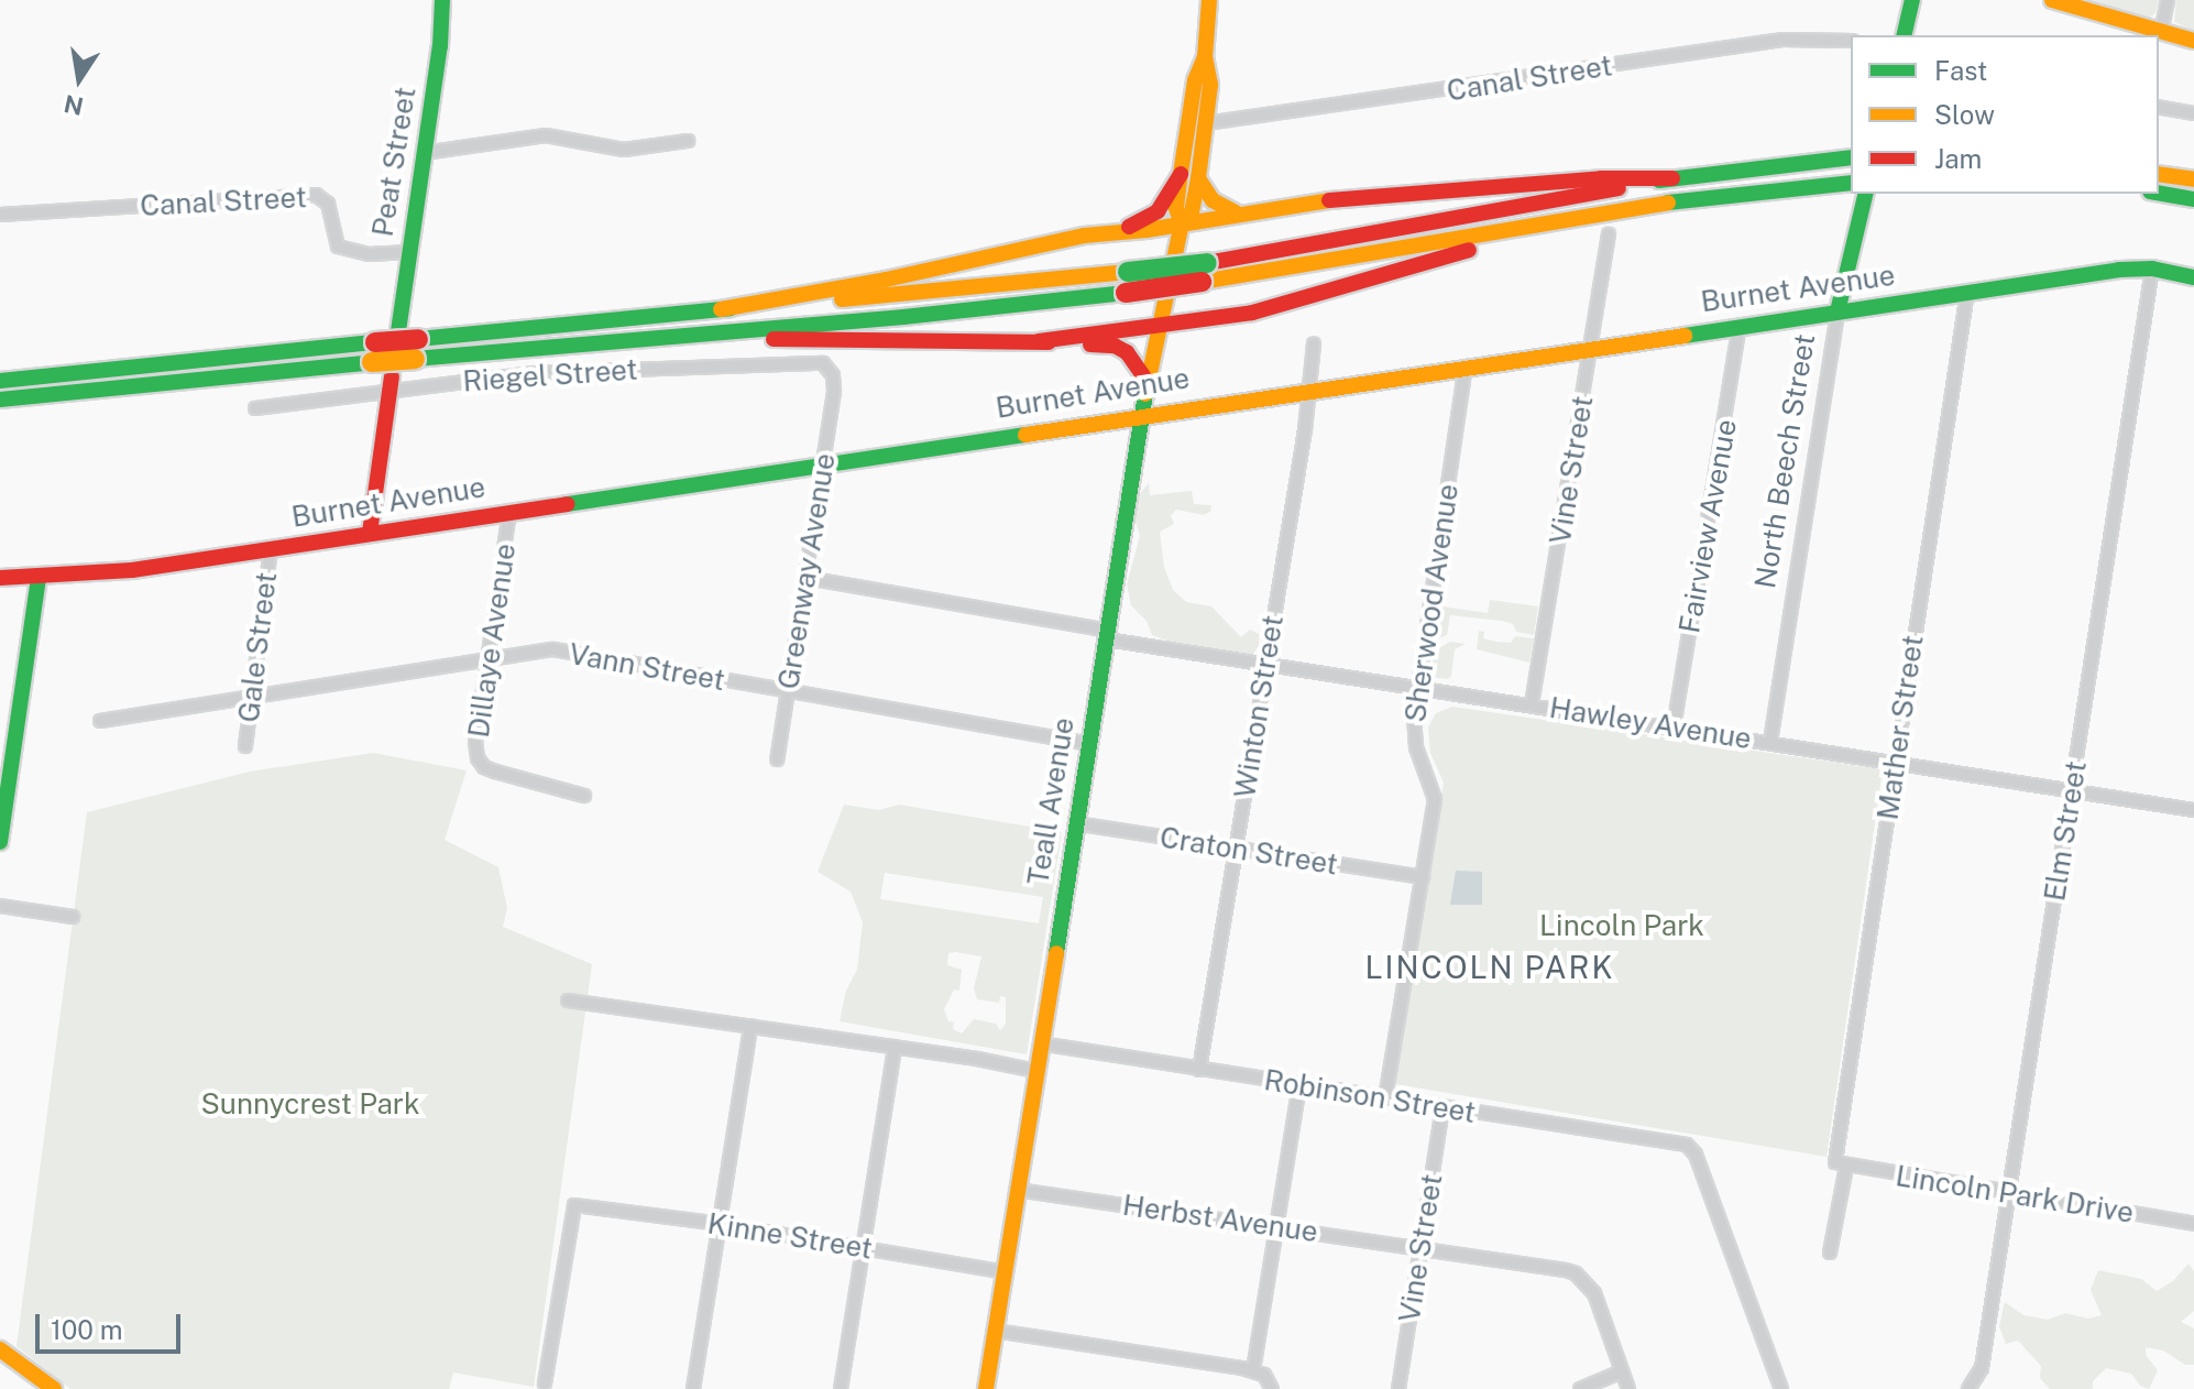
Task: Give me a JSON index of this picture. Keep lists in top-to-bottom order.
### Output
{
  "streets": {
    "main road": [
      "Peat Street",
      "Burnet Avenue",
      "North Beech Street",
      "Teall Avenue"
    ],
    "street": [
      "Canal Street",
      "Riegel Street",
      "Vine Street",
      "Fairview Avenue",
      "Greenway Avenue",
      "Sherwood Avenue",
      "Dillaye Avenue",
      "Gale Street",
      "Vann Street",
      "Winton Street",
      "Hawley Avenue",
      "Mather Street",
      "Elm Street",
      "Craton Street",
      "Robinson Street",
      "Lincoln Park Drive",
      "Herbst Avenue",
      "Kinne Street"
    ]
  },
  "crossings": [
    ["Canal Street", "Peat Street"],
    ["Canal Street", "Teall Avenue"],
    ["Burnet Avenue", "North Beech Street"],
    ["Burnet Avenue", "Vine Street"],
    ["Burnet Avenue", "Fairview Avenue"],
    ["Burnet Avenue", "Greenway Avenue"],
    ["Burnet Avenue", "Sherwood Avenue"],
    ["Burnet Avenue", "Dillaye Avenue"],
    ["Burnet Avenue", "Gale Street"],
    ["Burnet Avenue", "Winton Street"],
    ["Burnet Avenue", "Mather Street"],
    ["Burnet Avenue", "Teall Avenue"],
    ["Burnet Avenue", "Elm Street"],
    ["Riegel Street", "Greenway Avenue"],
    ["North Beech Street", "Hawley Avenue"],
    ["Vine Street", "Hawley Avenue"],
    ["Vine Street", "Robinson Street"],
    ["Vine Street", "Herbst Avenue"],
    ["Fairview Avenue", "Hawley Avenue"],
    ["Greenway Avenue", "Vann Street"],
    ["Greenway Avenue", "Hawley Avenue"],
    ["Sherwood Avenue", "Hawley Avenue"],
    ["Sherwood Avenue", "Craton Street"],
    ["Sherwood Avenue", "Robinson Street"],
    ["Dillaye Avenue", "Vann Street"],
    ["Gale Street", "Vann Street"],
    ["Vann Street", "Teall Avenue"],
    ["Winton Street", "Hawley Avenue"],
    ["Winton Street", "Craton Street"],
    ["Winton Street", "Robinson Street"],
    ["Hawley Avenue", "Mather Street"],
    ["Hawley Avenue", "Teall Avenue"],
    ["Hawley Avenue", "Elm Street"],
    ["Mather Street", "Lincoln Park Drive"],
    ["Teall Avenue", "Craton Street"],
    ["Teall Avenue", "Robinson Street"],
    ["Teall Avenue", "Herbst Avenue"],
    ["Teall Avenue", "Kinne Street"],
    ["Elm Street", "Lincoln Park Drive"]
  ],
  "districts": ["LINCOLN PARK"],
  "parks": ["Lincoln Park", "Sunnycrest Park"],
  "legend": ["Fast", "Slow", "Jam"],
  "scale_bar": "100 m",
  "north": "bottom"
}
